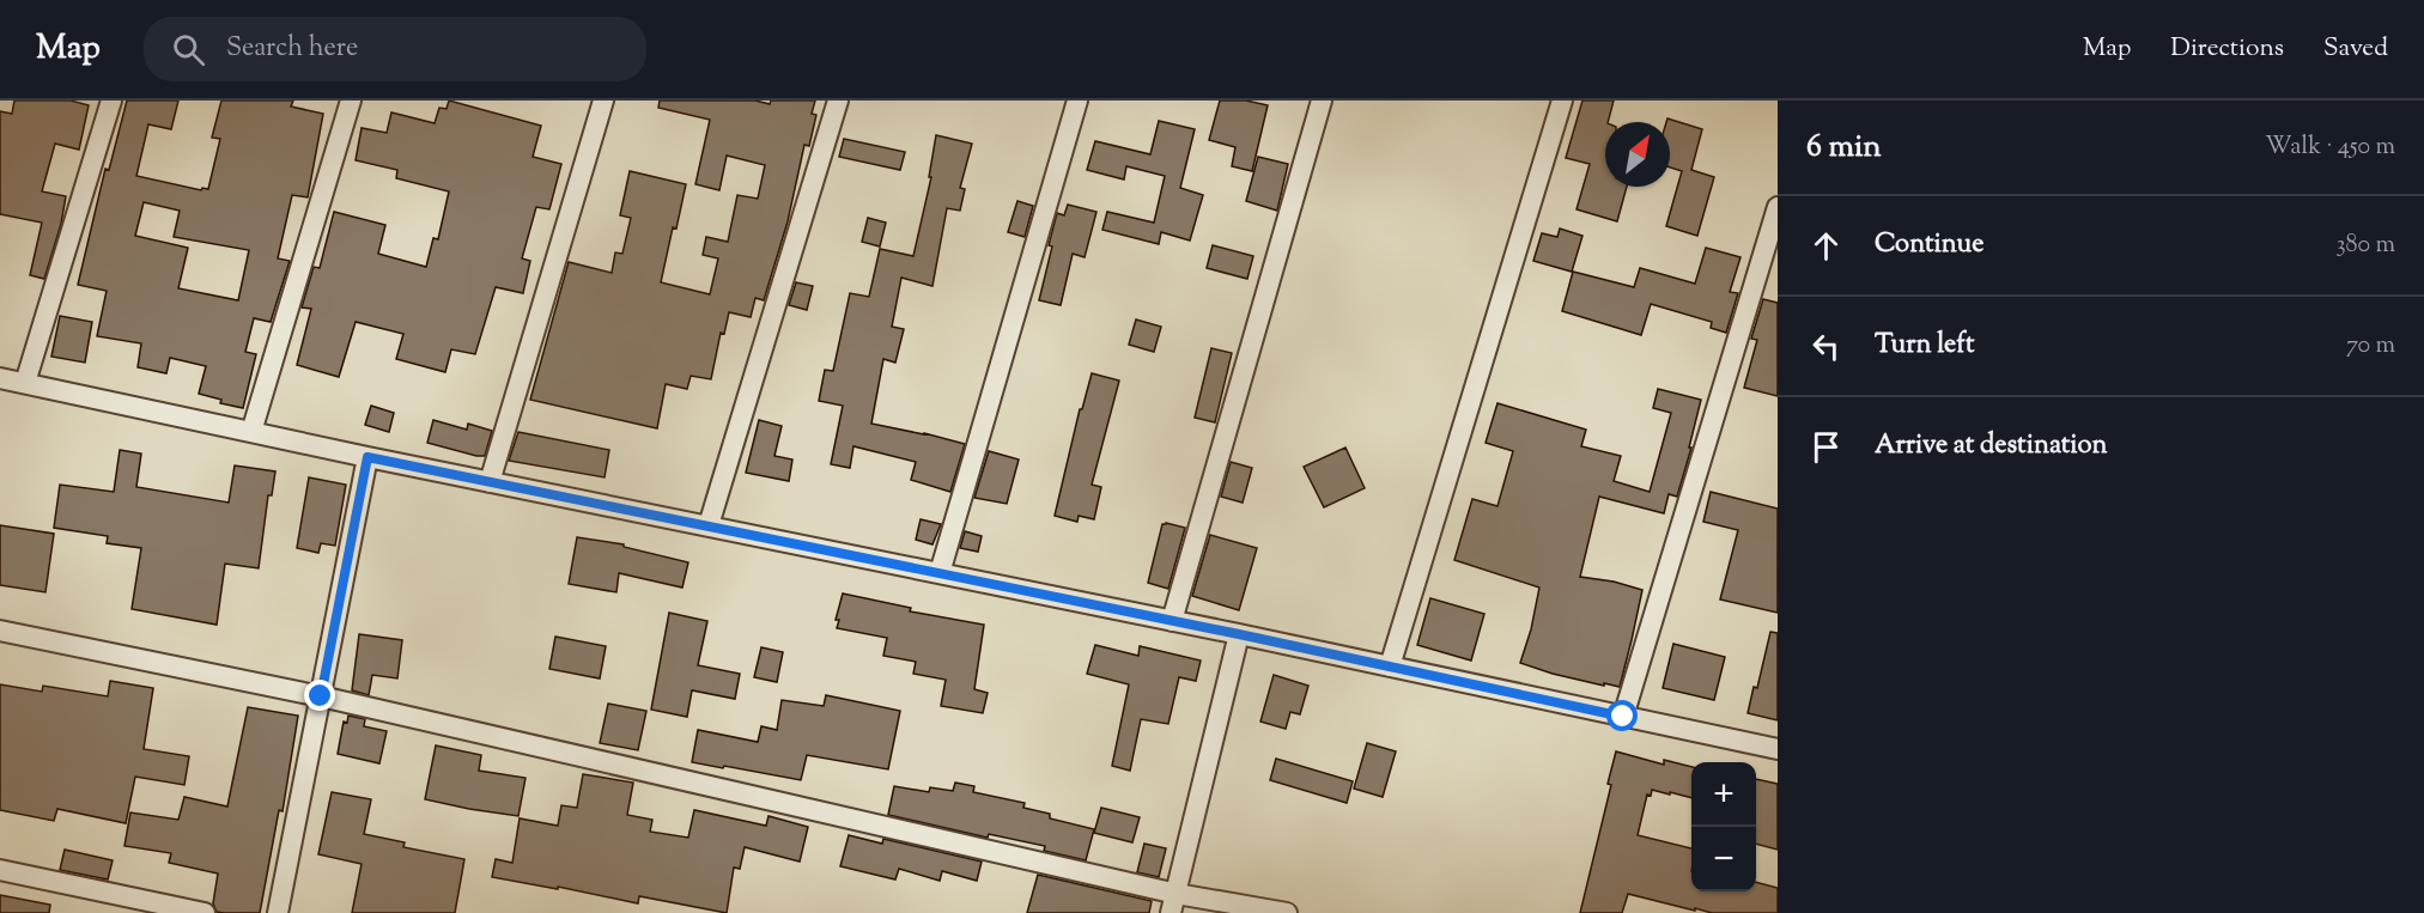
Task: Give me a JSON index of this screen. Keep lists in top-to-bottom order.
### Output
{
  "north": "top right",
  "page": {
    "header": "Map",
    "search": "Search here",
    "nav": ["Map", "Directions", "Saved"],
    "heading": ["6 min", "Walk · 450 m"],
    "list": [
      ["Continue", "380 m"],
      ["Turn left", "70 m"],
      "Arrive at destination"
    ],
    "map_buttons": ["+", "−"]
  }
}
